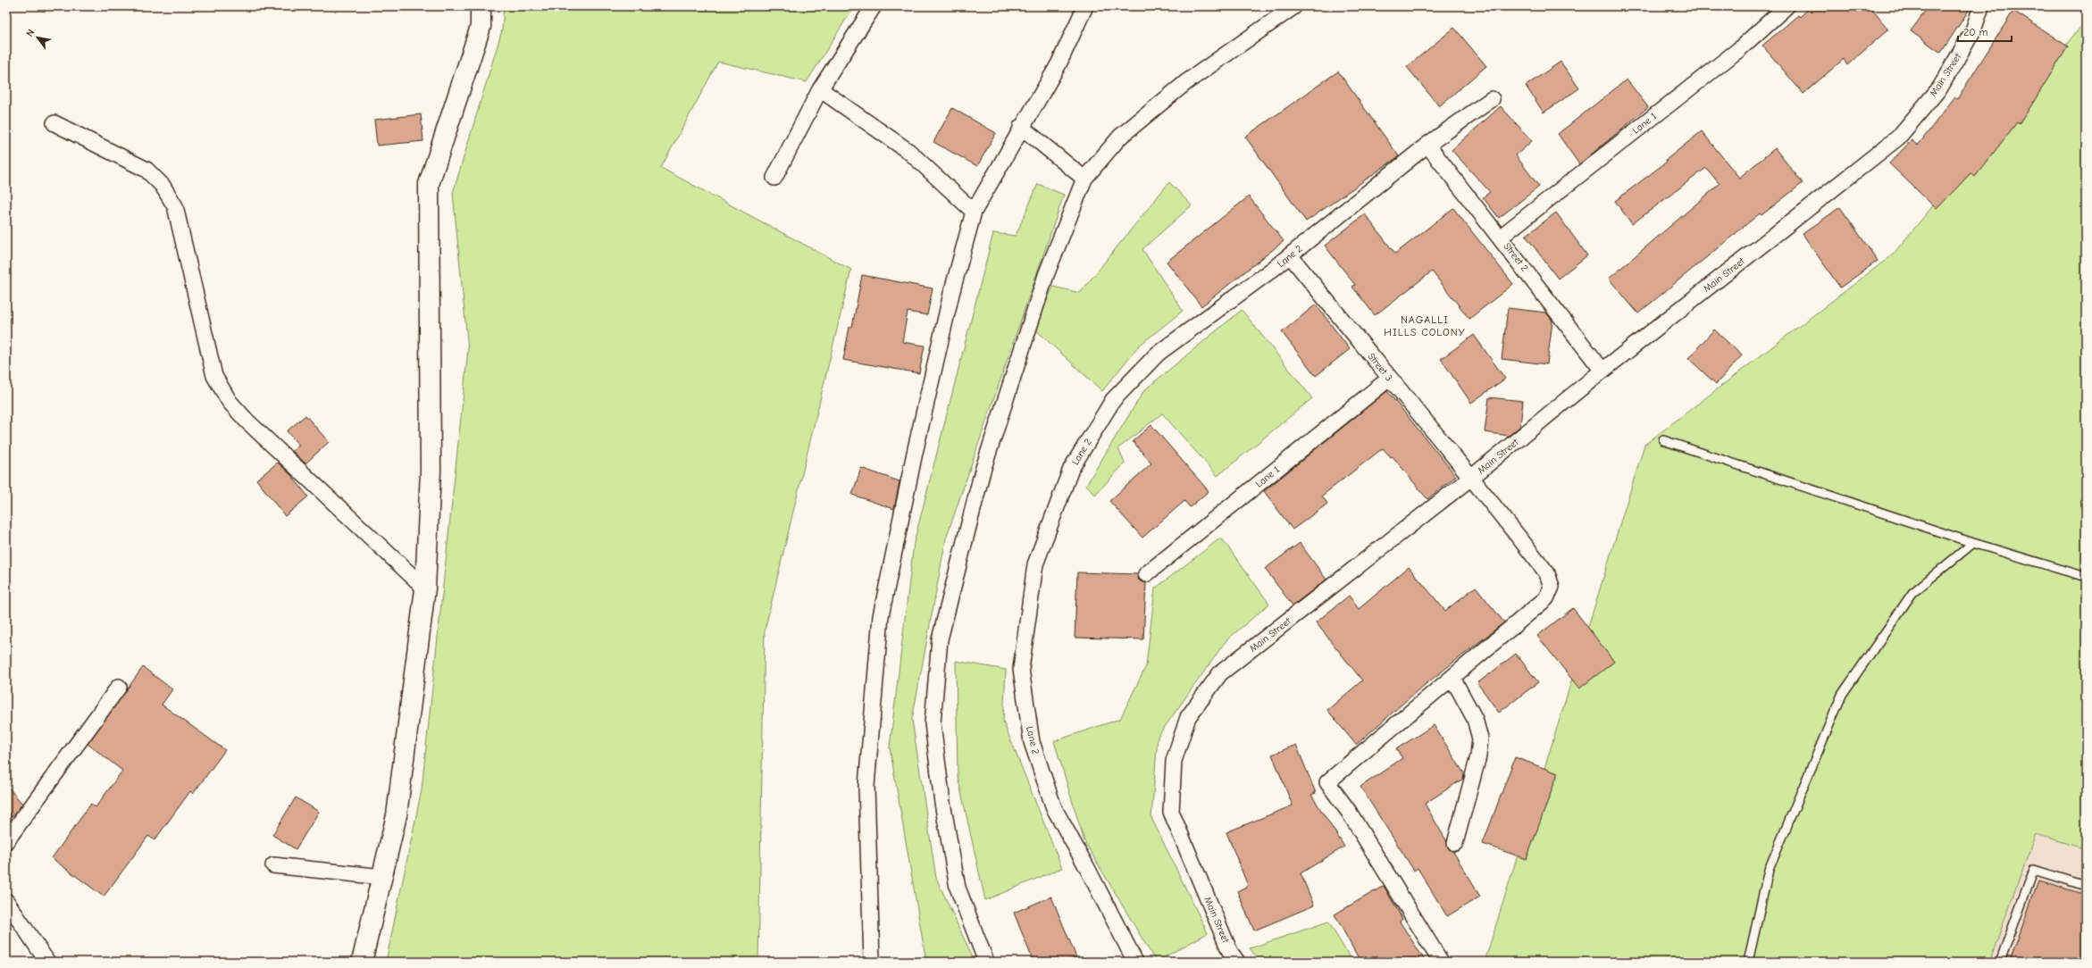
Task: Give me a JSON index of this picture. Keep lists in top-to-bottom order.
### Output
{
  "streets": {
    "street": [
      "Main Street",
      "Lane 1",
      "Lane 2",
      "Street 2",
      "Street 3"
    ]
  },
  "crossings": [
    ["Main Street", "Street 2"],
    ["Main Street", "Street 3"],
    ["Lane 1", "Street 2"],
    ["Lane 1", "Street 3"],
    ["Lane 2", "Street 2"],
    ["Lane 2", "Street 3"]
  ],
  "districts": ["NAGALLI HILLS COLONY"],
  "scale_bar": "20 m",
  "north": "top left"
}
